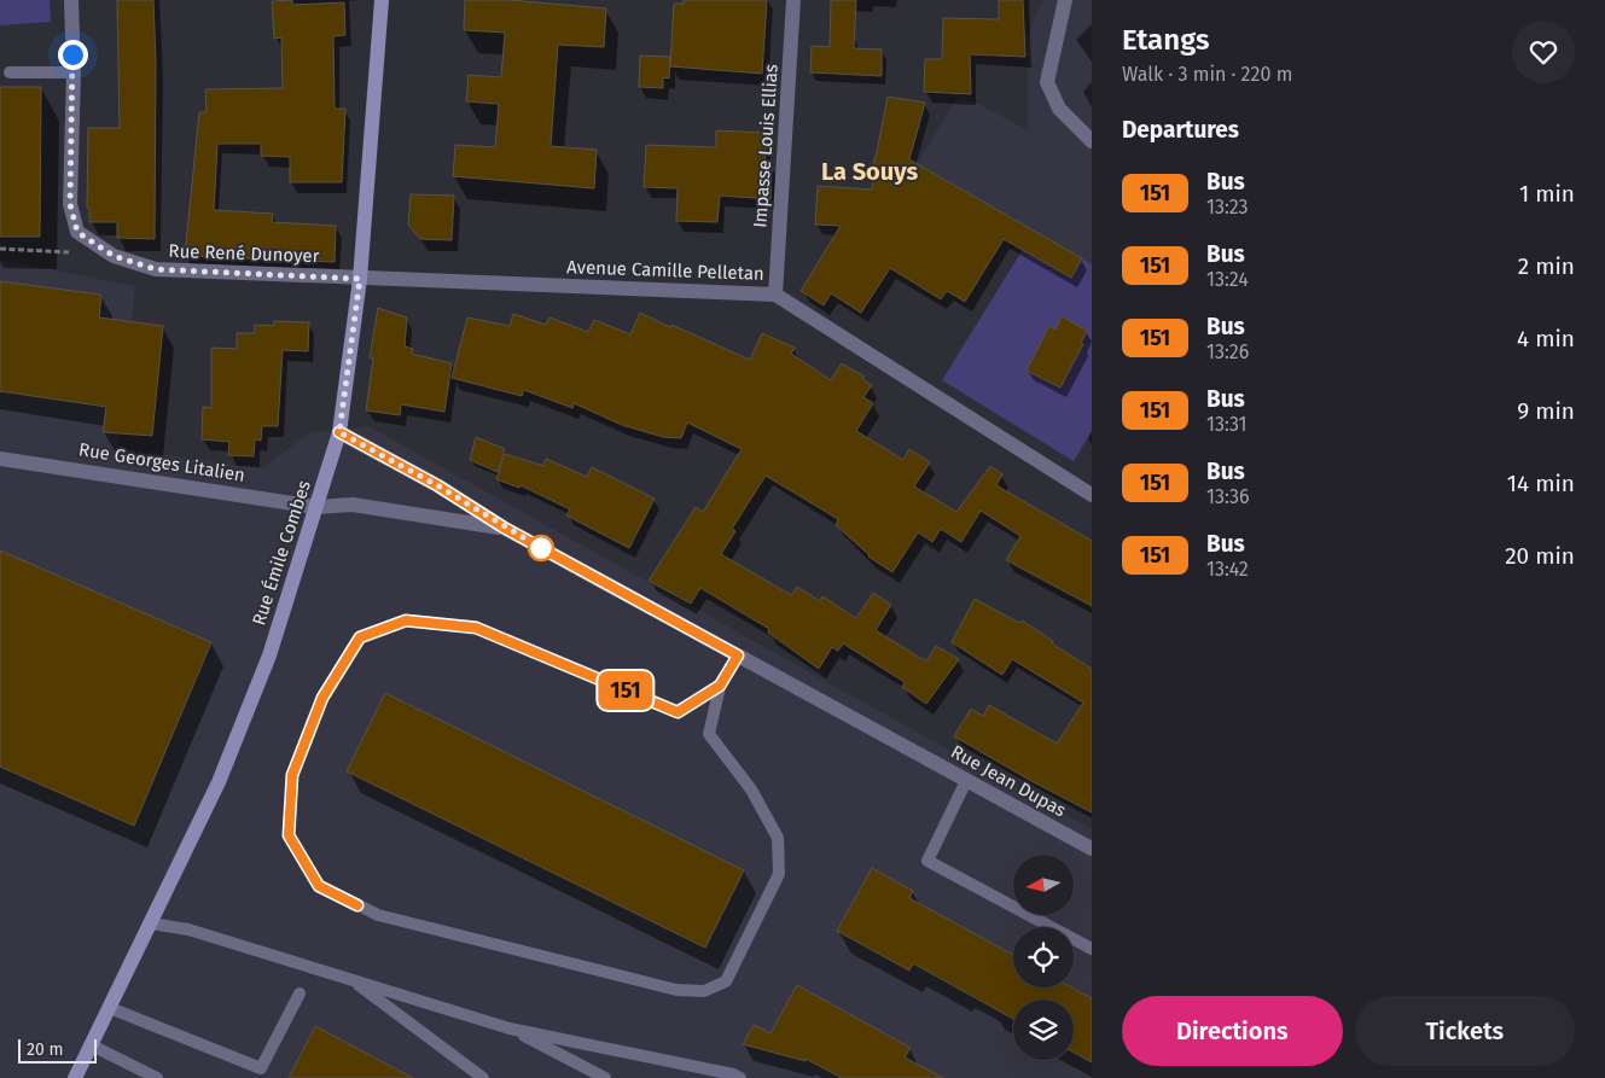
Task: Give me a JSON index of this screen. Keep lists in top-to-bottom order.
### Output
{
  "streets": {
    "street": [
      "Impasse Louis Ellias",
      "Rue René Dunoyer",
      "Avenue Camille Pelletan",
      "Rue Georges Litalien",
      "Rue Émile Combes",
      "Rue Jean Dupas"
    ]
  },
  "crossings": [
    ["Impasse Louis Ellias", "Avenue Camille Pelletan"],
    ["Rue René Dunoyer", "Avenue Camille Pelletan"],
    ["Rue René Dunoyer", "Rue Émile Combes"],
    ["Avenue Camille Pelletan", "Rue Émile Combes"],
    ["Rue Georges Litalien", "Rue Émile Combes"],
    ["Rue Georges Litalien", "Rue Jean Dupas"],
    ["Rue Émile Combes", "Rue Jean Dupas"]
  ],
  "districts": ["La Souys"],
  "lines": ["bus line 151"],
  "scale_bar": "20 m",
  "north": "left",
  "page": {
    "on_map": "151",
    "heading": [
      ["Etangs", "Walk · 3 min · 220 m"],
      "Departures"
    ],
    "list": [
      {
        "mark": "151",
        "name": "Bus",
        "note": "13:23",
        "value": "1 min"
      },
      {
        "mark": "151",
        "name": "Bus",
        "note": "13:24",
        "value": "2 min"
      },
      {
        "mark": "151",
        "name": "Bus",
        "note": "13:26",
        "value": "4 min"
      },
      {
        "mark": "151",
        "name": "Bus",
        "note": "13:31",
        "value": "9 min"
      },
      {
        "mark": "151",
        "name": "Bus",
        "note": "13:36",
        "value": "14 min"
      },
      {
        "mark": "151",
        "name": "Bus",
        "note": "13:42",
        "value": "20 min"
      }
    ],
    "buttons": ["Directions", "Tickets"],
    "scale": "20 m"
  }
}
